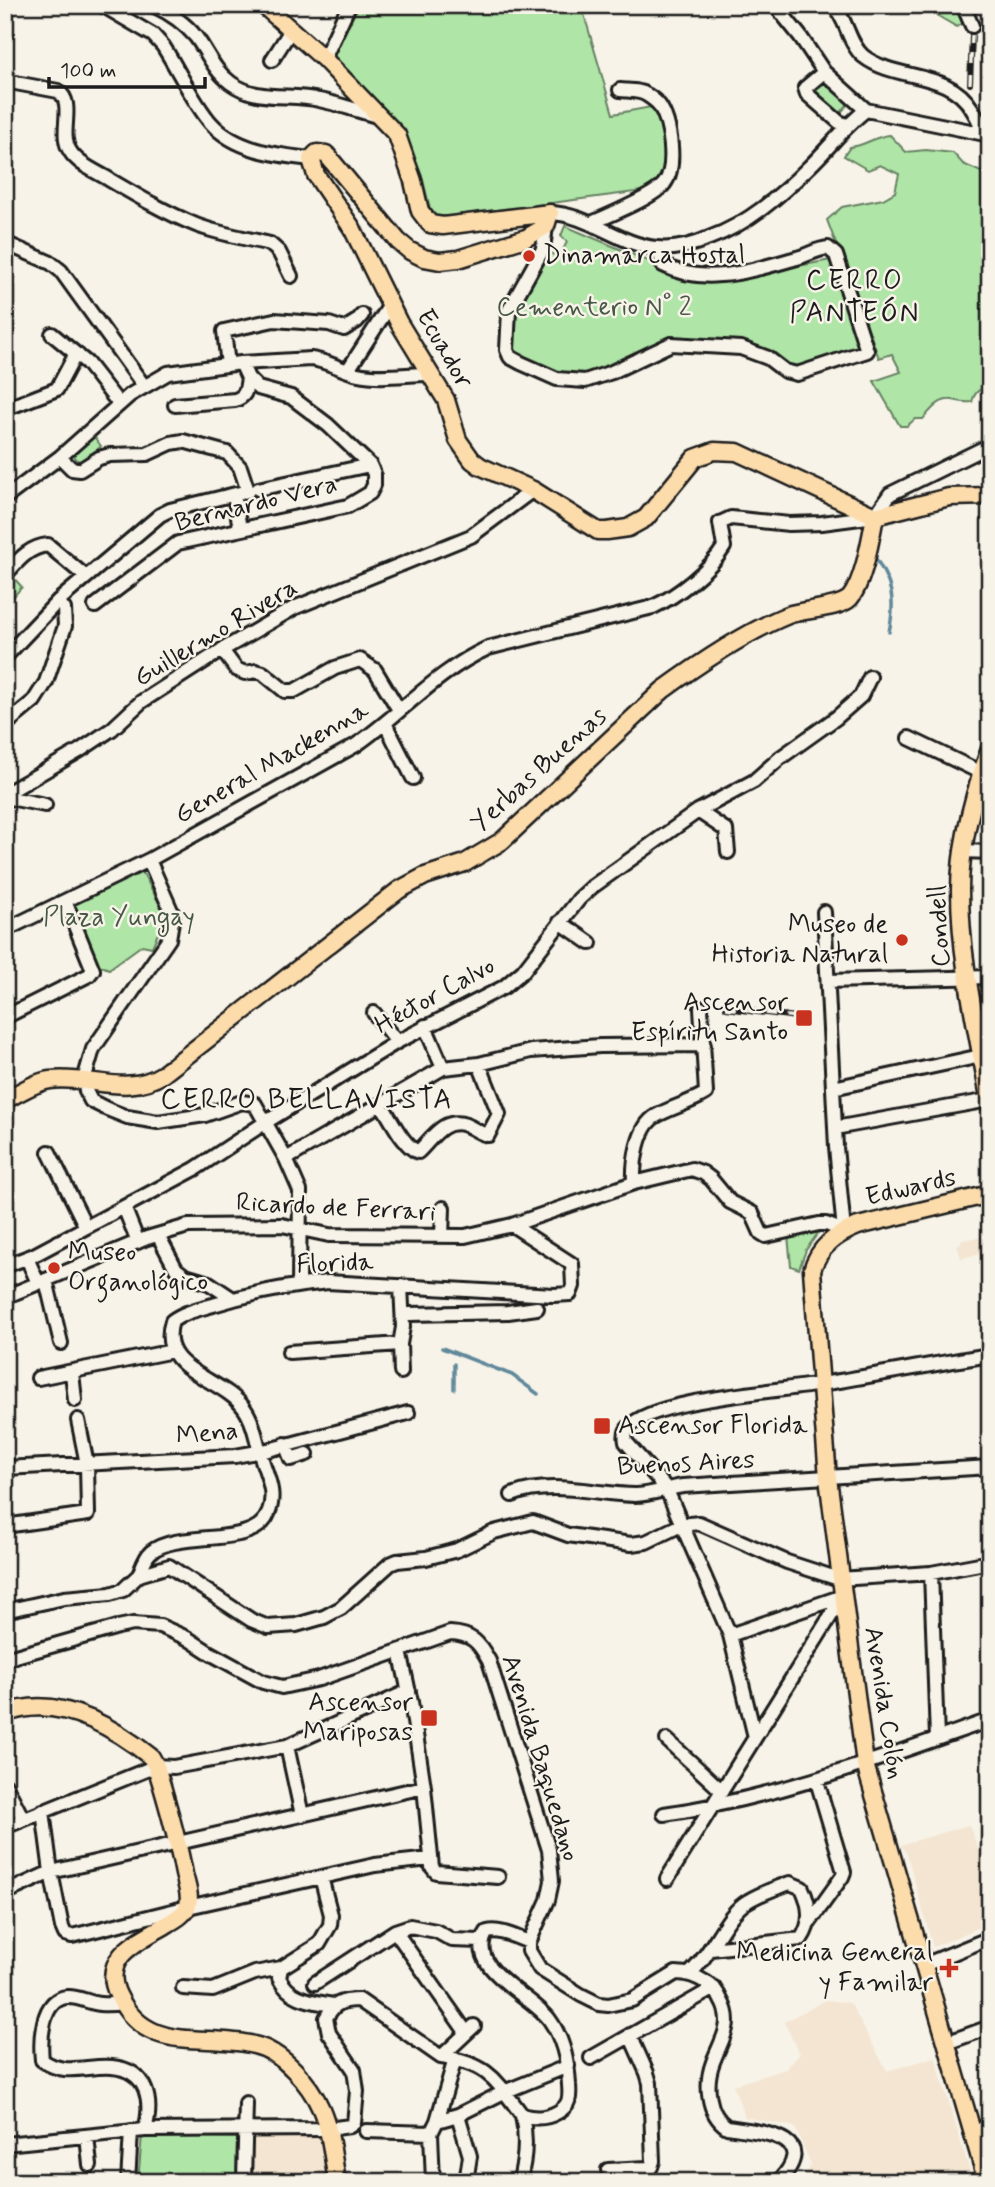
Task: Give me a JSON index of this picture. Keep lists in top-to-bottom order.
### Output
{
  "streets": {
    "main road": [
      "Ecuador",
      "Yerbas Buenas",
      "Condell",
      "Edwards",
      "Avenida Colón"
    ],
    "street": [
      "Bernardo Vera",
      "Guillermo Rivera",
      "General Mackenna",
      "Héctor Calvo",
      "Ricardo de Ferrari",
      "Florida",
      "Mena",
      "Buenos Aires",
      "Avenida Baquedano"
    ]
  },
  "crossings": [
    ["Ecuador", "Guillermo Rivera"],
    ["Ecuador", "General Mackenna"],
    ["Ecuador", "Yerbas Buenas"],
    ["General Mackenna", "Yerbas Buenas"],
    ["Edwards", "Ricardo de Ferrari"],
    ["Edwards", "Avenida Colón"],
    ["Ricardo de Ferrari", "Florida"],
    ["Ricardo de Ferrari", "Avenida Colón"],
    ["Buenos Aires", "Avenida Colón"]
  ],
  "districts": ["CERRO PANTEÓN", "CERRO BELLAVISTA"],
  "parks": ["Cementerio N° 2", "Plaza Yungay"],
  "places": {
    "other": ["Dinamarca Hostal", "Museo de Historia Natural", "Museo Organológico"],
    "transit": ["Ascensor Espíritu Santo", "Ascensor Florida", "Ascensor Mariposas"],
    "health": ["Medicina General y Familar"]
  },
  "scale_bar": "100 m"
}
